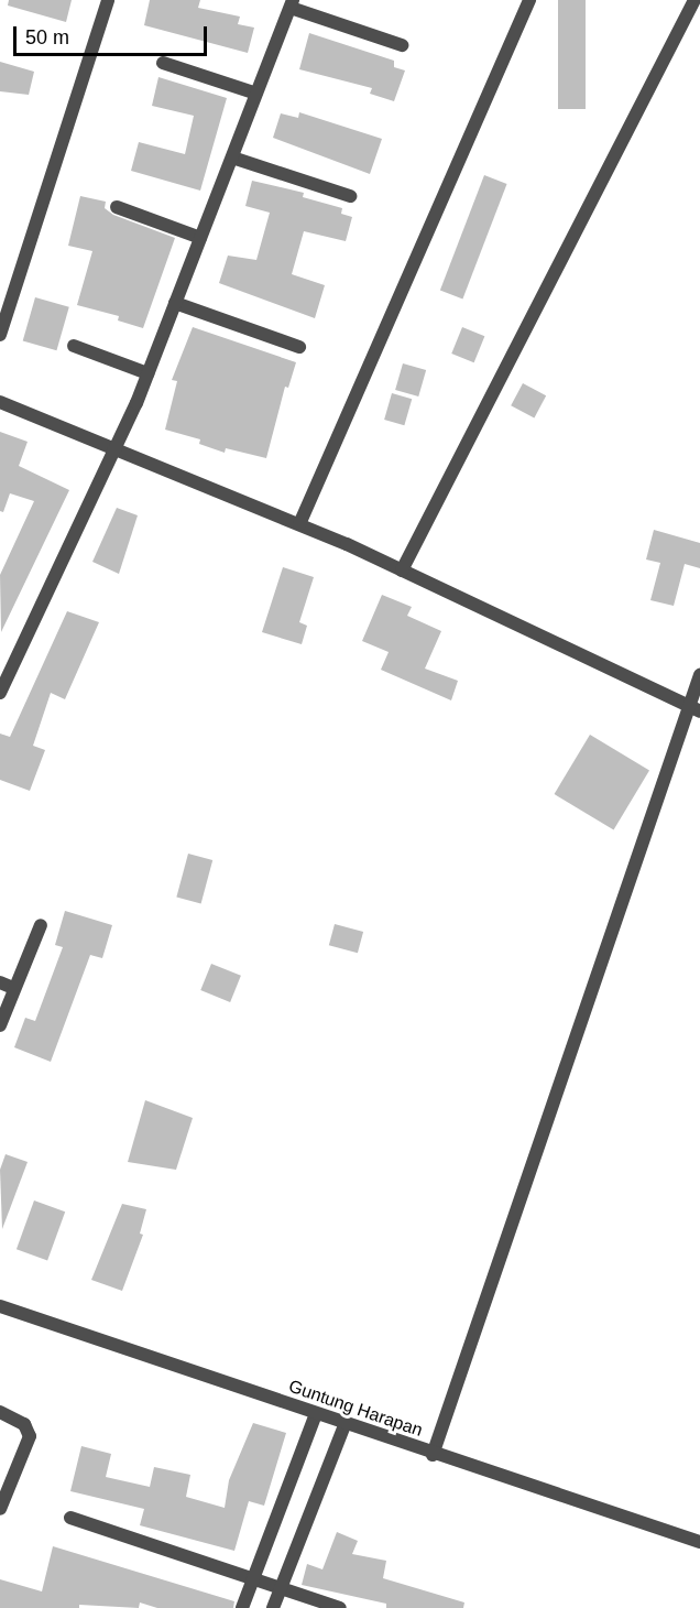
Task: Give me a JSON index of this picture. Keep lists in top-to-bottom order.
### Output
{
  "streets": {
    "street": ["Guntung Harapan"]
  },
  "scale_bar": "50 m"
}
